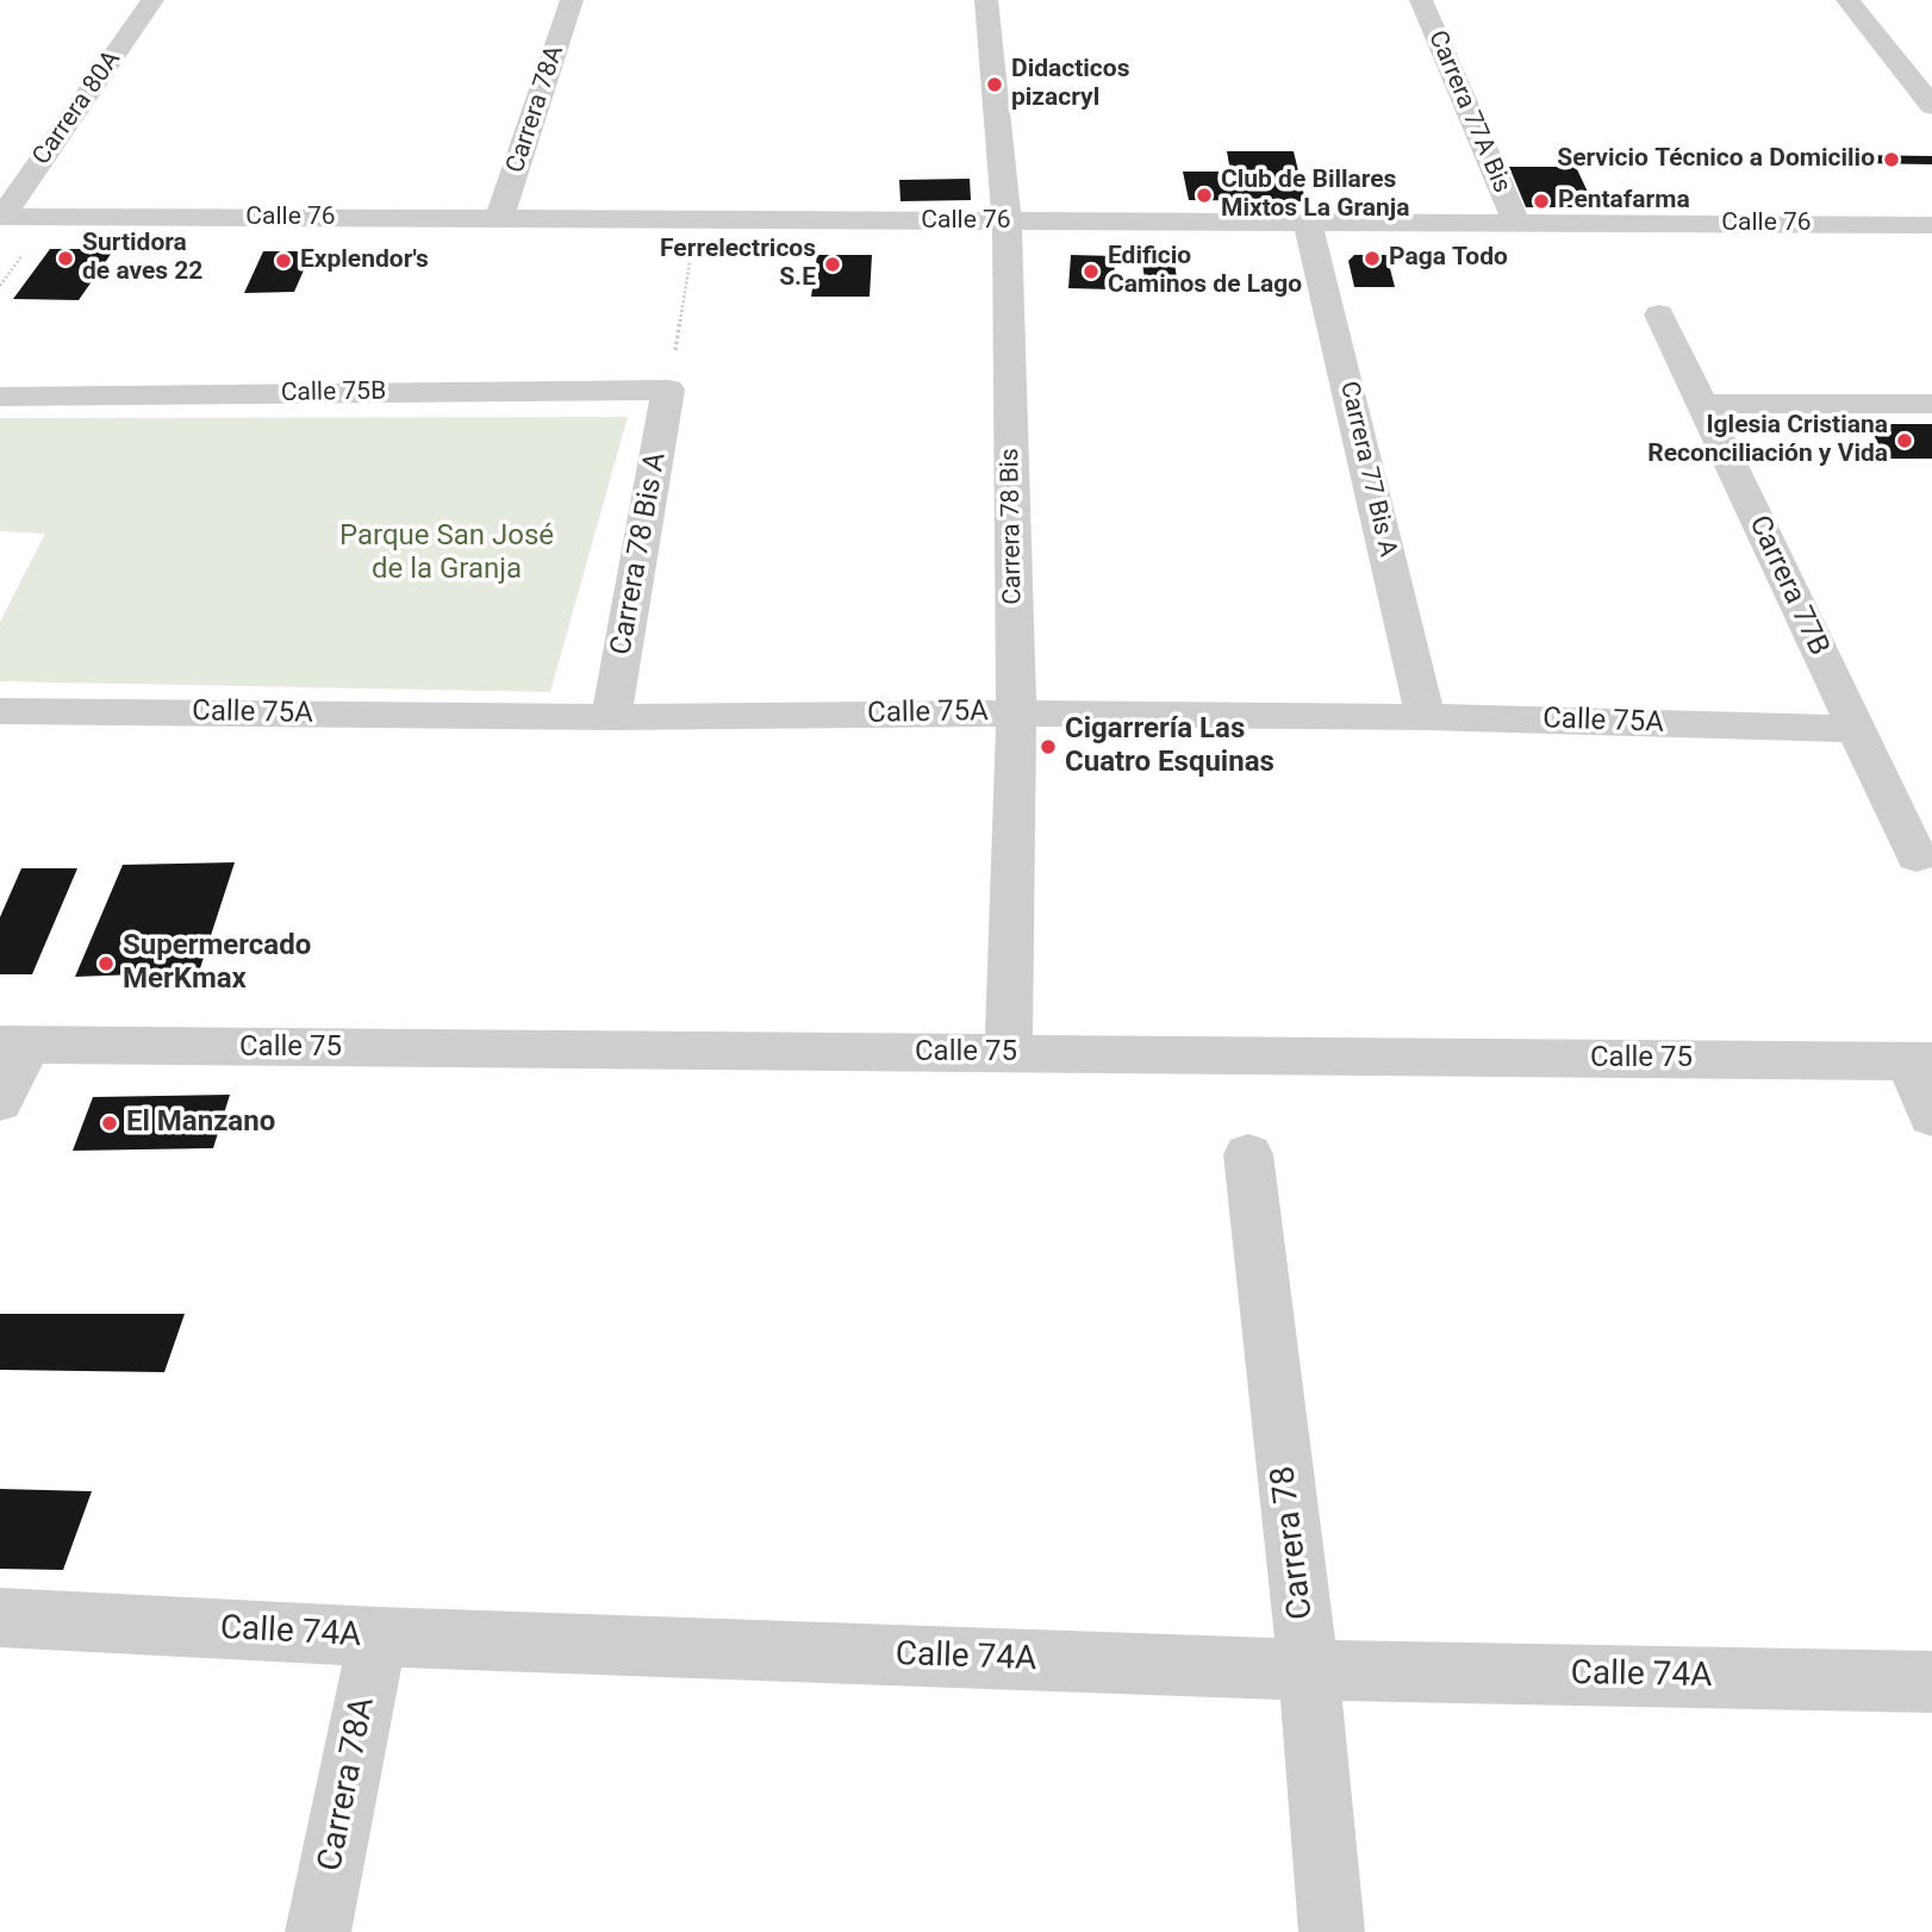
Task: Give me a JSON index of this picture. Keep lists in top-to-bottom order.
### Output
{
  "streets": {
    "street": [
      "Carrera 80A",
      "Carrera 78A",
      "Carrera 77A Bis",
      "Calle 76",
      "Calle 75B",
      "Carrera 77 Bis A",
      "Carrera 78 Bis",
      "Carrera 78 Bis A",
      "Carrera 77B",
      "Calle 75A",
      "Calle 75",
      "Carrera 78",
      "Calle 74A"
    ]
  },
  "crossings": [
    ["Carrera 80A", "Calle 76"],
    ["Carrera 78A", "Calle 76"],
    ["Carrera 78A", "Calle 74A"],
    ["Carrera 77A Bis", "Calle 76"],
    ["Calle 76", "Carrera 77 Bis A"],
    ["Calle 76", "Carrera 78 Bis"],
    ["Calle 75B", "Carrera 78 Bis A"],
    ["Carrera 77 Bis A", "Calle 75A"],
    ["Carrera 78 Bis", "Calle 75A"],
    ["Carrera 78 Bis", "Calle 75"],
    ["Carrera 78 Bis A", "Calle 75A"],
    ["Carrera 77B", "Calle 75A"],
    ["Carrera 78", "Calle 74A"]
  ],
  "parks": ["Parque San José de la Granja"],
  "places": [
    "Didacticos pizacryl",
    "Servicio Técnico a Domicilio",
    "Club de Billares Mixtos La Granja",
    "Pentafarma",
    "Surtidora de aves 22",
    "Paga Todo",
    "Explendor's",
    "Ferrelectricos S.E",
    "Edificio Caminos de Lago",
    "Iglesia Cristiana Reconciliación y Vida",
    "Cigarrería Las Cuatro Esquinas",
    "Supermercado MerKmax",
    "El Manzano"
  ]
}
